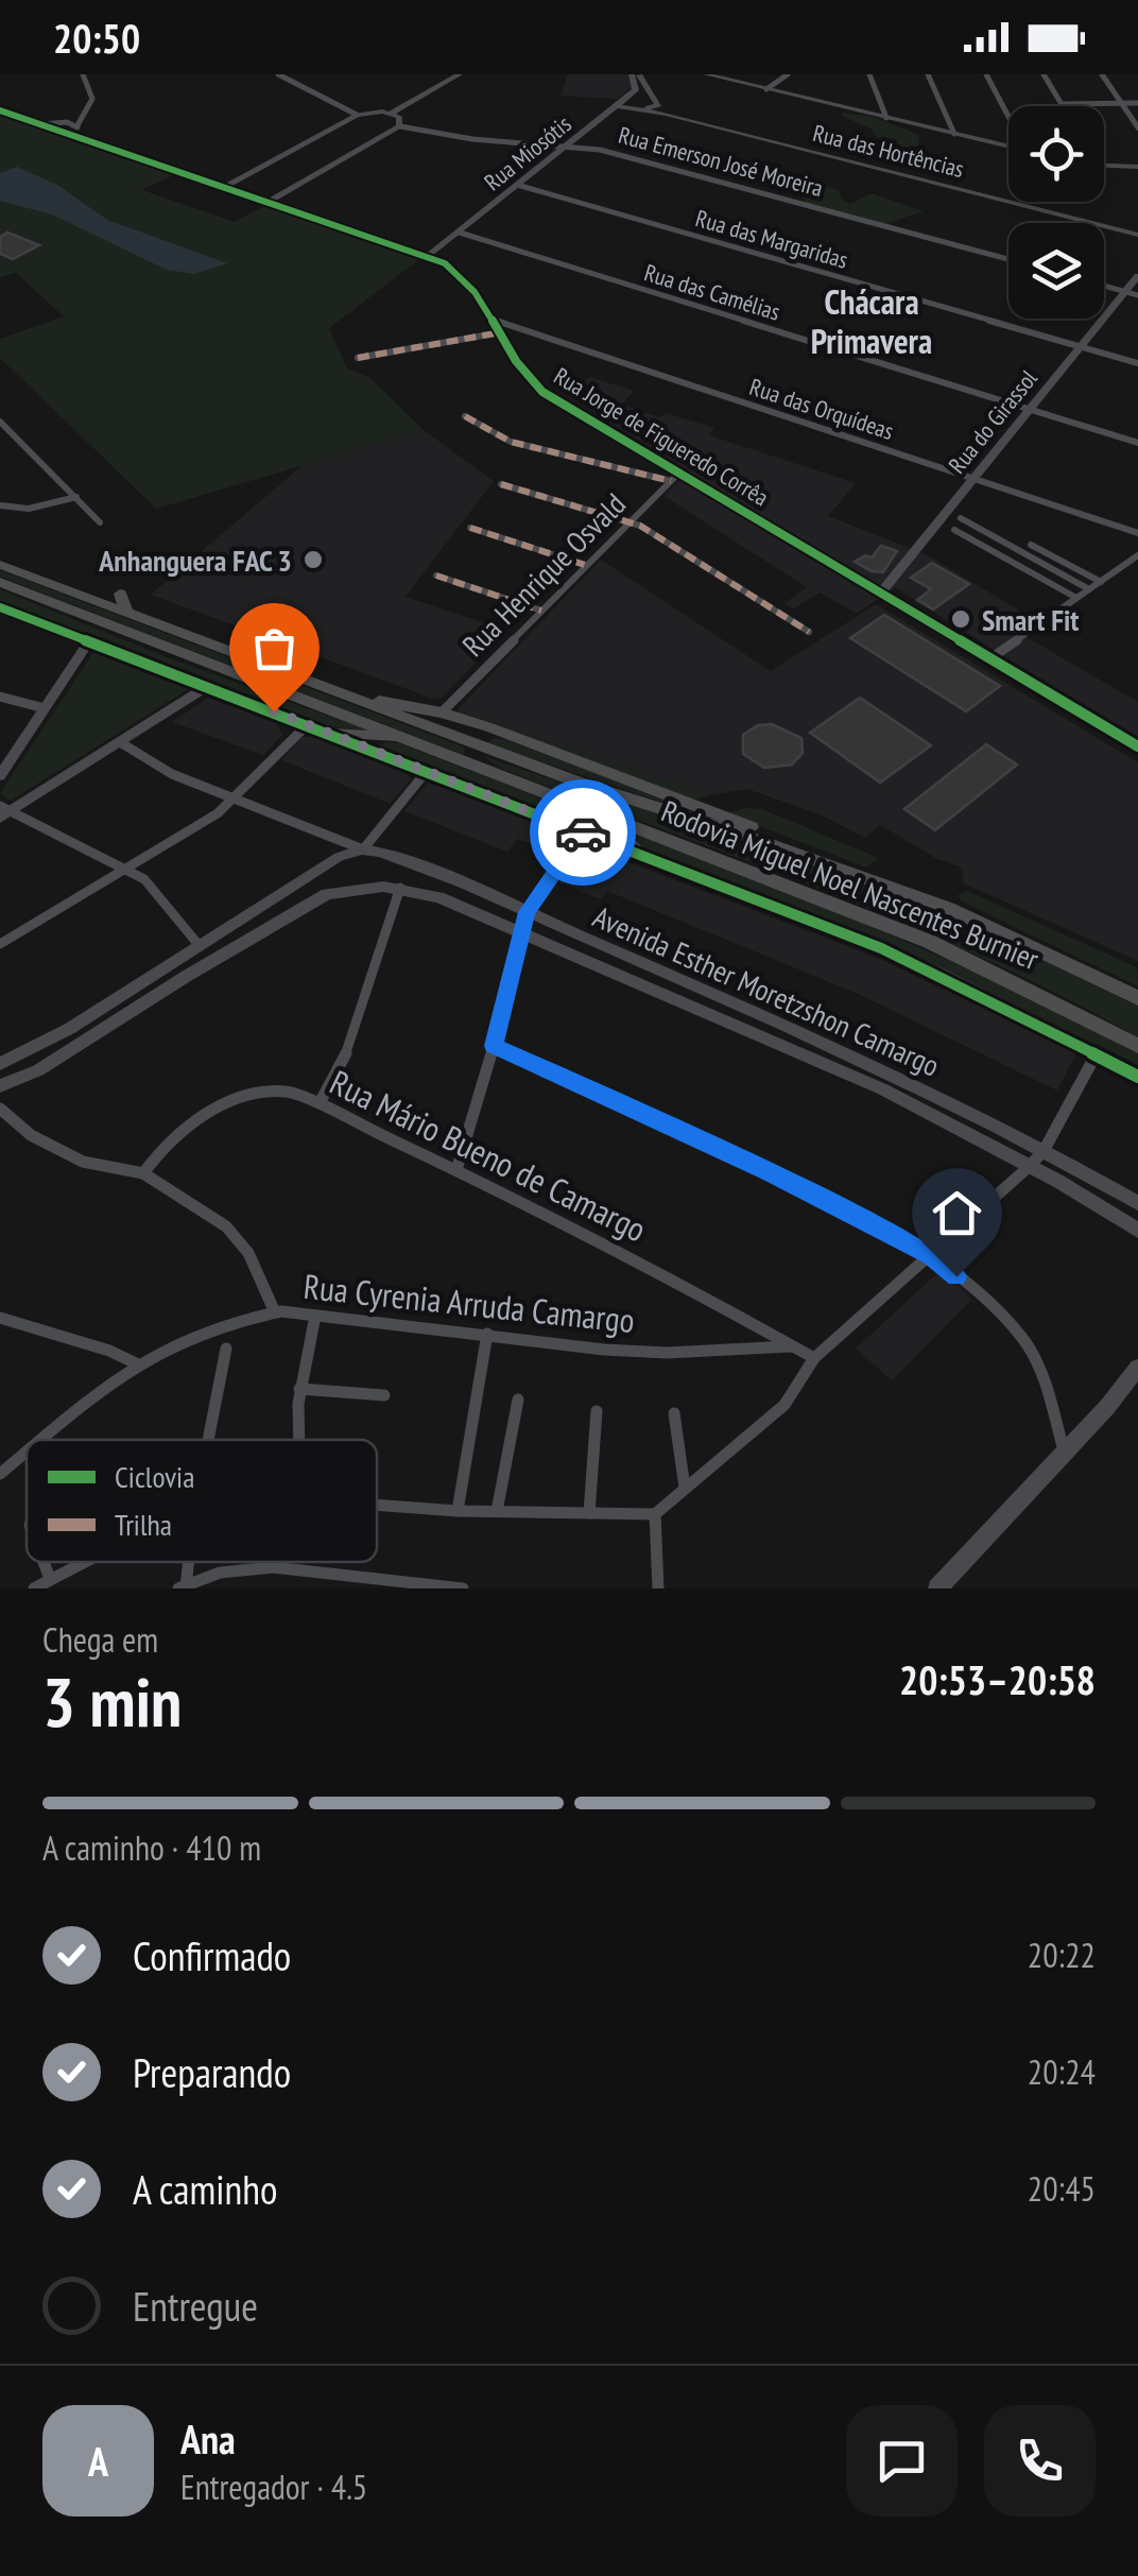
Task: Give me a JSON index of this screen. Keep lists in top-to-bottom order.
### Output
{
  "streets": {
    "highway": ["Rodovia Miguel Noel Nascentes Burnier"],
    "street": [
      "Rua das Hortências",
      "Rua Miosótis",
      "Rua Emerson José Moreira",
      "Rua das Margaridas",
      "Rua das Camélias",
      "Rua das Orquídeas",
      "Rua do Girassol",
      "Rua Jorge de Figueredo Corrêa",
      "Rua Henrique Osvald",
      "Avenida Esther Moretzshon Camargo",
      "Rua Mário Bueno de Camargo",
      "Rua Cyrenia Arruda Camargo"
    ]
  },
  "crossings": [
    ["Rua das Hortências", "Rua Miosótis"],
    ["Rua Miosótis", "Rua Emerson José Moreira"],
    ["Rua Miosótis", "Rua das Margaridas"],
    ["Rua Miosótis", "Rua das Camélias"],
    ["Rua Miosótis", "Rua Jorge de Figueredo Corrêa"],
    ["Rua das Margaridas", "Rua do Girassol"],
    ["Rua das Camélias", "Rua do Girassol"],
    ["Rua das Orquídeas", "Rua do Girassol"],
    ["Rua das Orquídeas", "Rua Jorge de Figueredo Corrêa"],
    ["Rua do Girassol", "Rua Jorge de Figueredo Corrêa"],
    ["Rua Jorge de Figueredo Corrêa", "Rua Henrique Osvald"],
    ["Rua Mário Bueno de Camargo", "Rua Cyrenia Arruda Camargo"]
  ],
  "districts": ["Chácara Primavera"],
  "places": ["Anhanguera FAC 3", "Smart Fit"],
  "legend": ["Ciclovia", "Trilha"],
  "page": {
    "status": "20:50",
    "heading": ["3 min", "Chega em", "20:53–20:58"],
    "panel": ["Ana", "Entregador · 4.5"],
    "bar": "A caminho · 410 m",
    "list": [
      ["Confirmado", "20:22"],
      ["Preparando", "20:24"],
      ["A caminho", "20:45"],
      "Entregue"
    ],
    "round": "A"
  }
}
